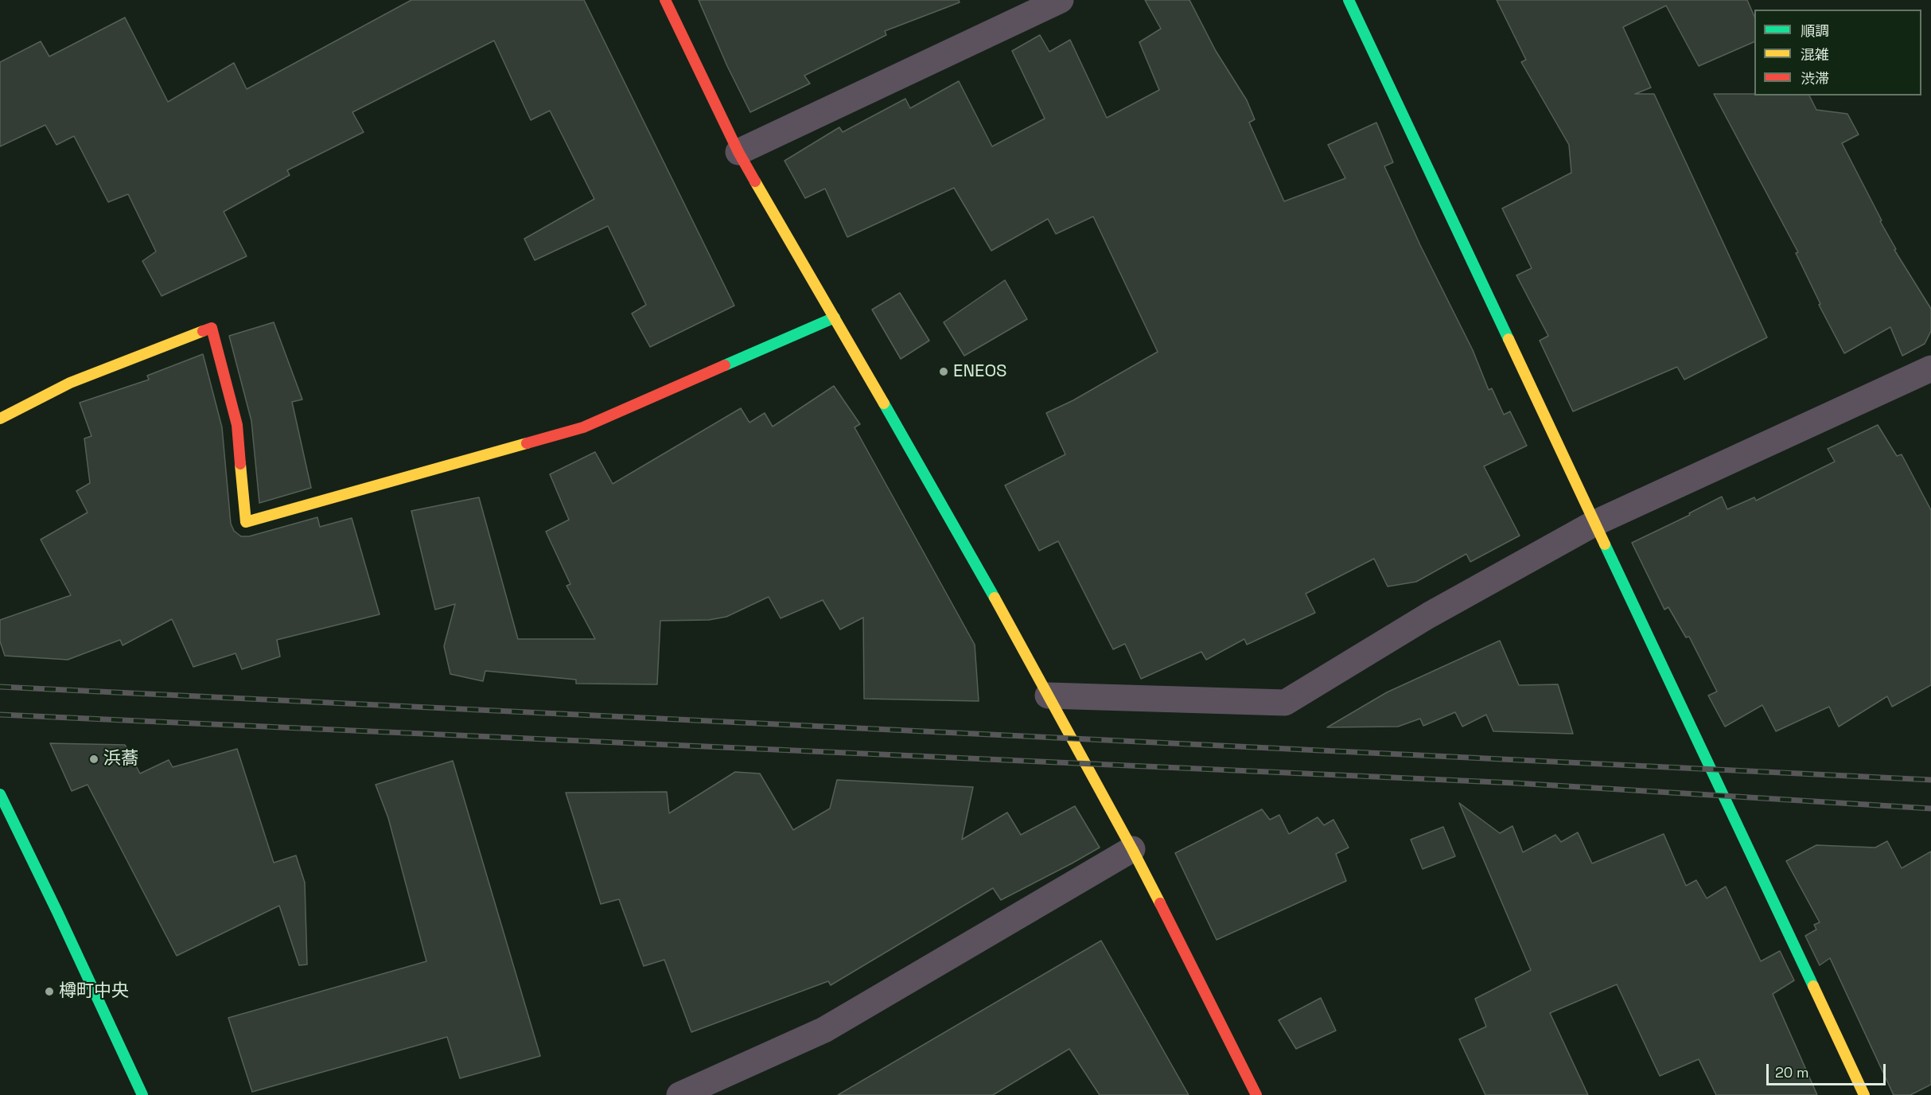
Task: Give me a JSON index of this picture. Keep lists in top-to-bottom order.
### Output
{
  "places": ["ENEOS", "浜蕎", "樽町中央"],
  "legend": ["順調", "混雑", "渋滞"],
  "scale_bar": "20 m"
}
